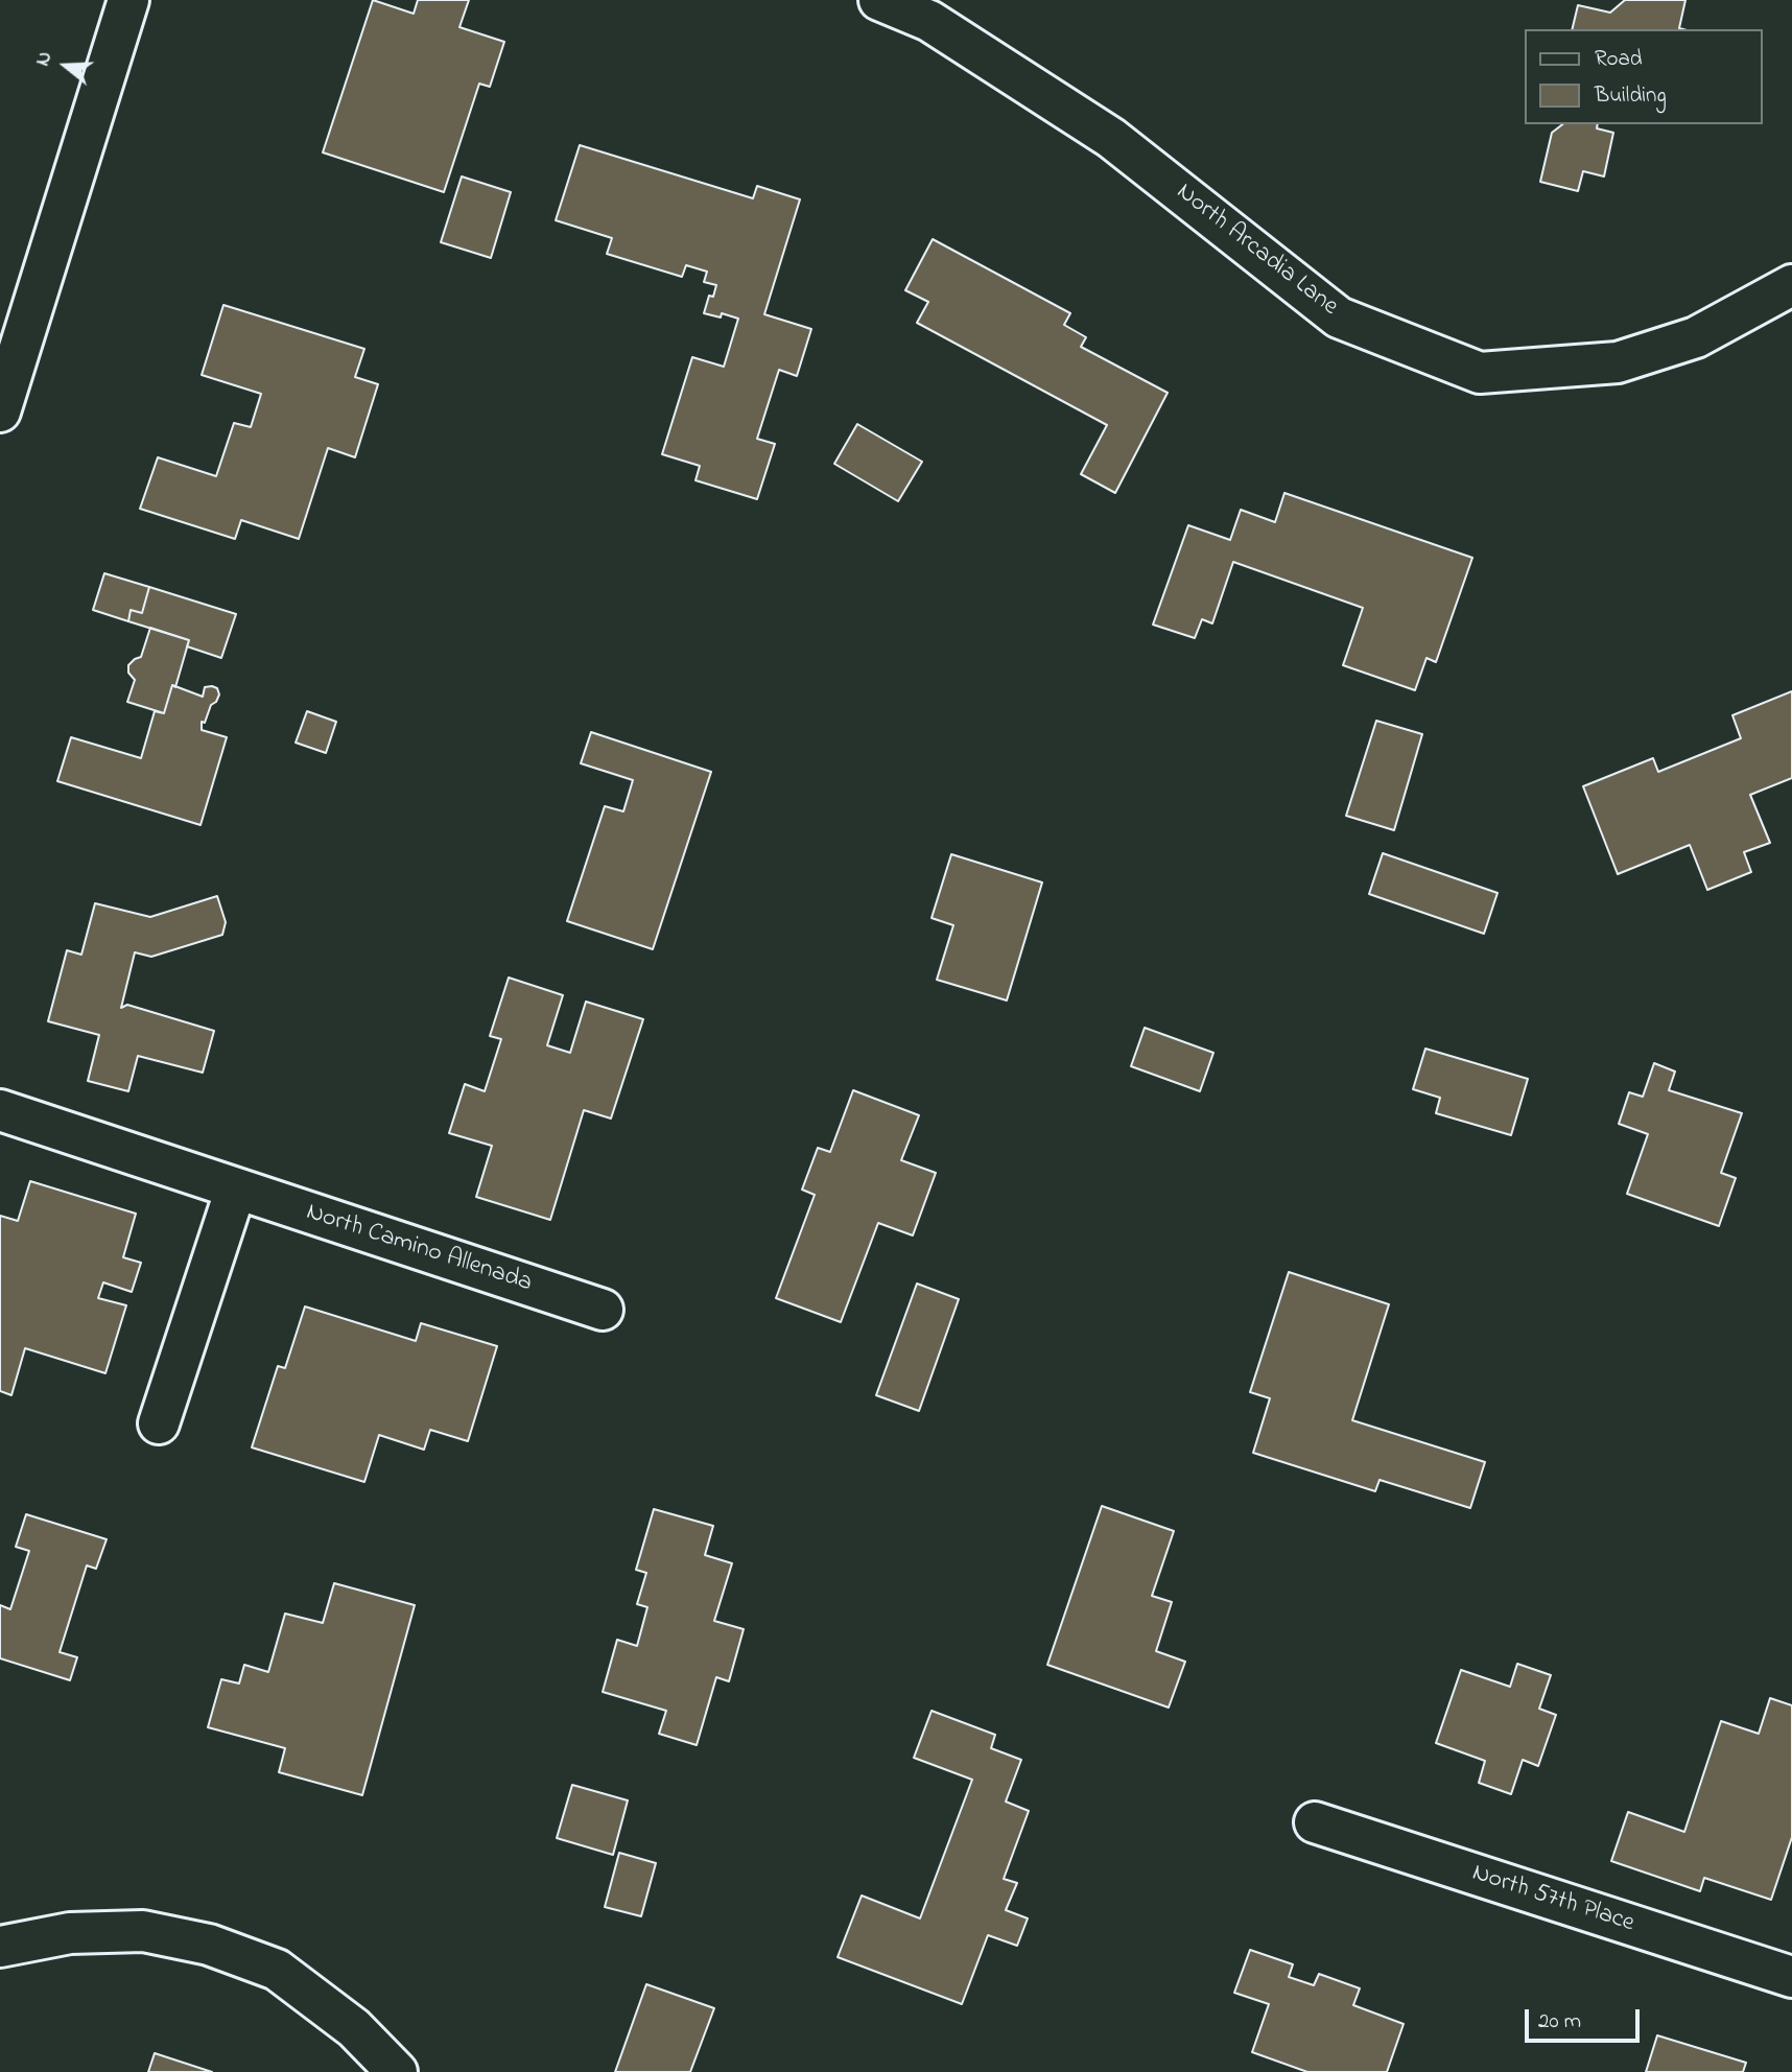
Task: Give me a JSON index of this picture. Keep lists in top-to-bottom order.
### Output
{
  "streets": {
    "street": ["North Arcadia Lane", "North Camino Allenada", "North 57th Place"]
  },
  "legend": ["Road", "Building"],
  "scale_bar": "20 m",
  "north": "left"
}
